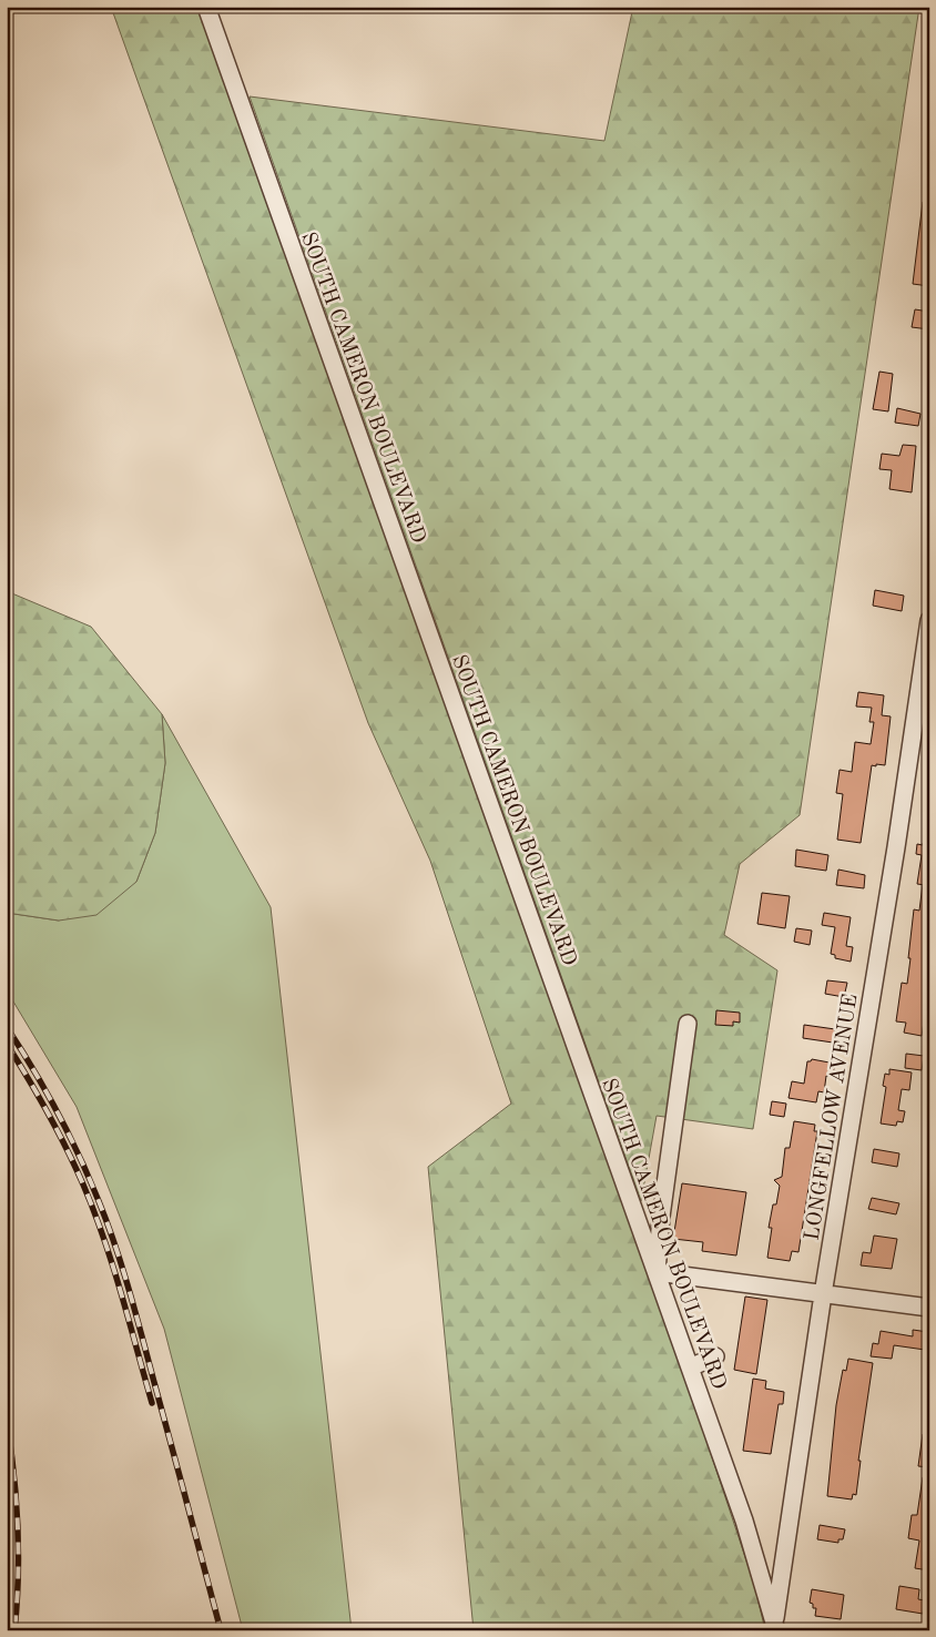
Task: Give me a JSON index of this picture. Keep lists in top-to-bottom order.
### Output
{
  "streets": {
    "street": ["SOUTH CAMERON BOULEVARD", "LONGFELLOW AVENUE"]
  },
  "crossings": [
    ["SOUTH CAMERON BOULEVARD", "LONGFELLOW AVENUE"]
  ]
}
